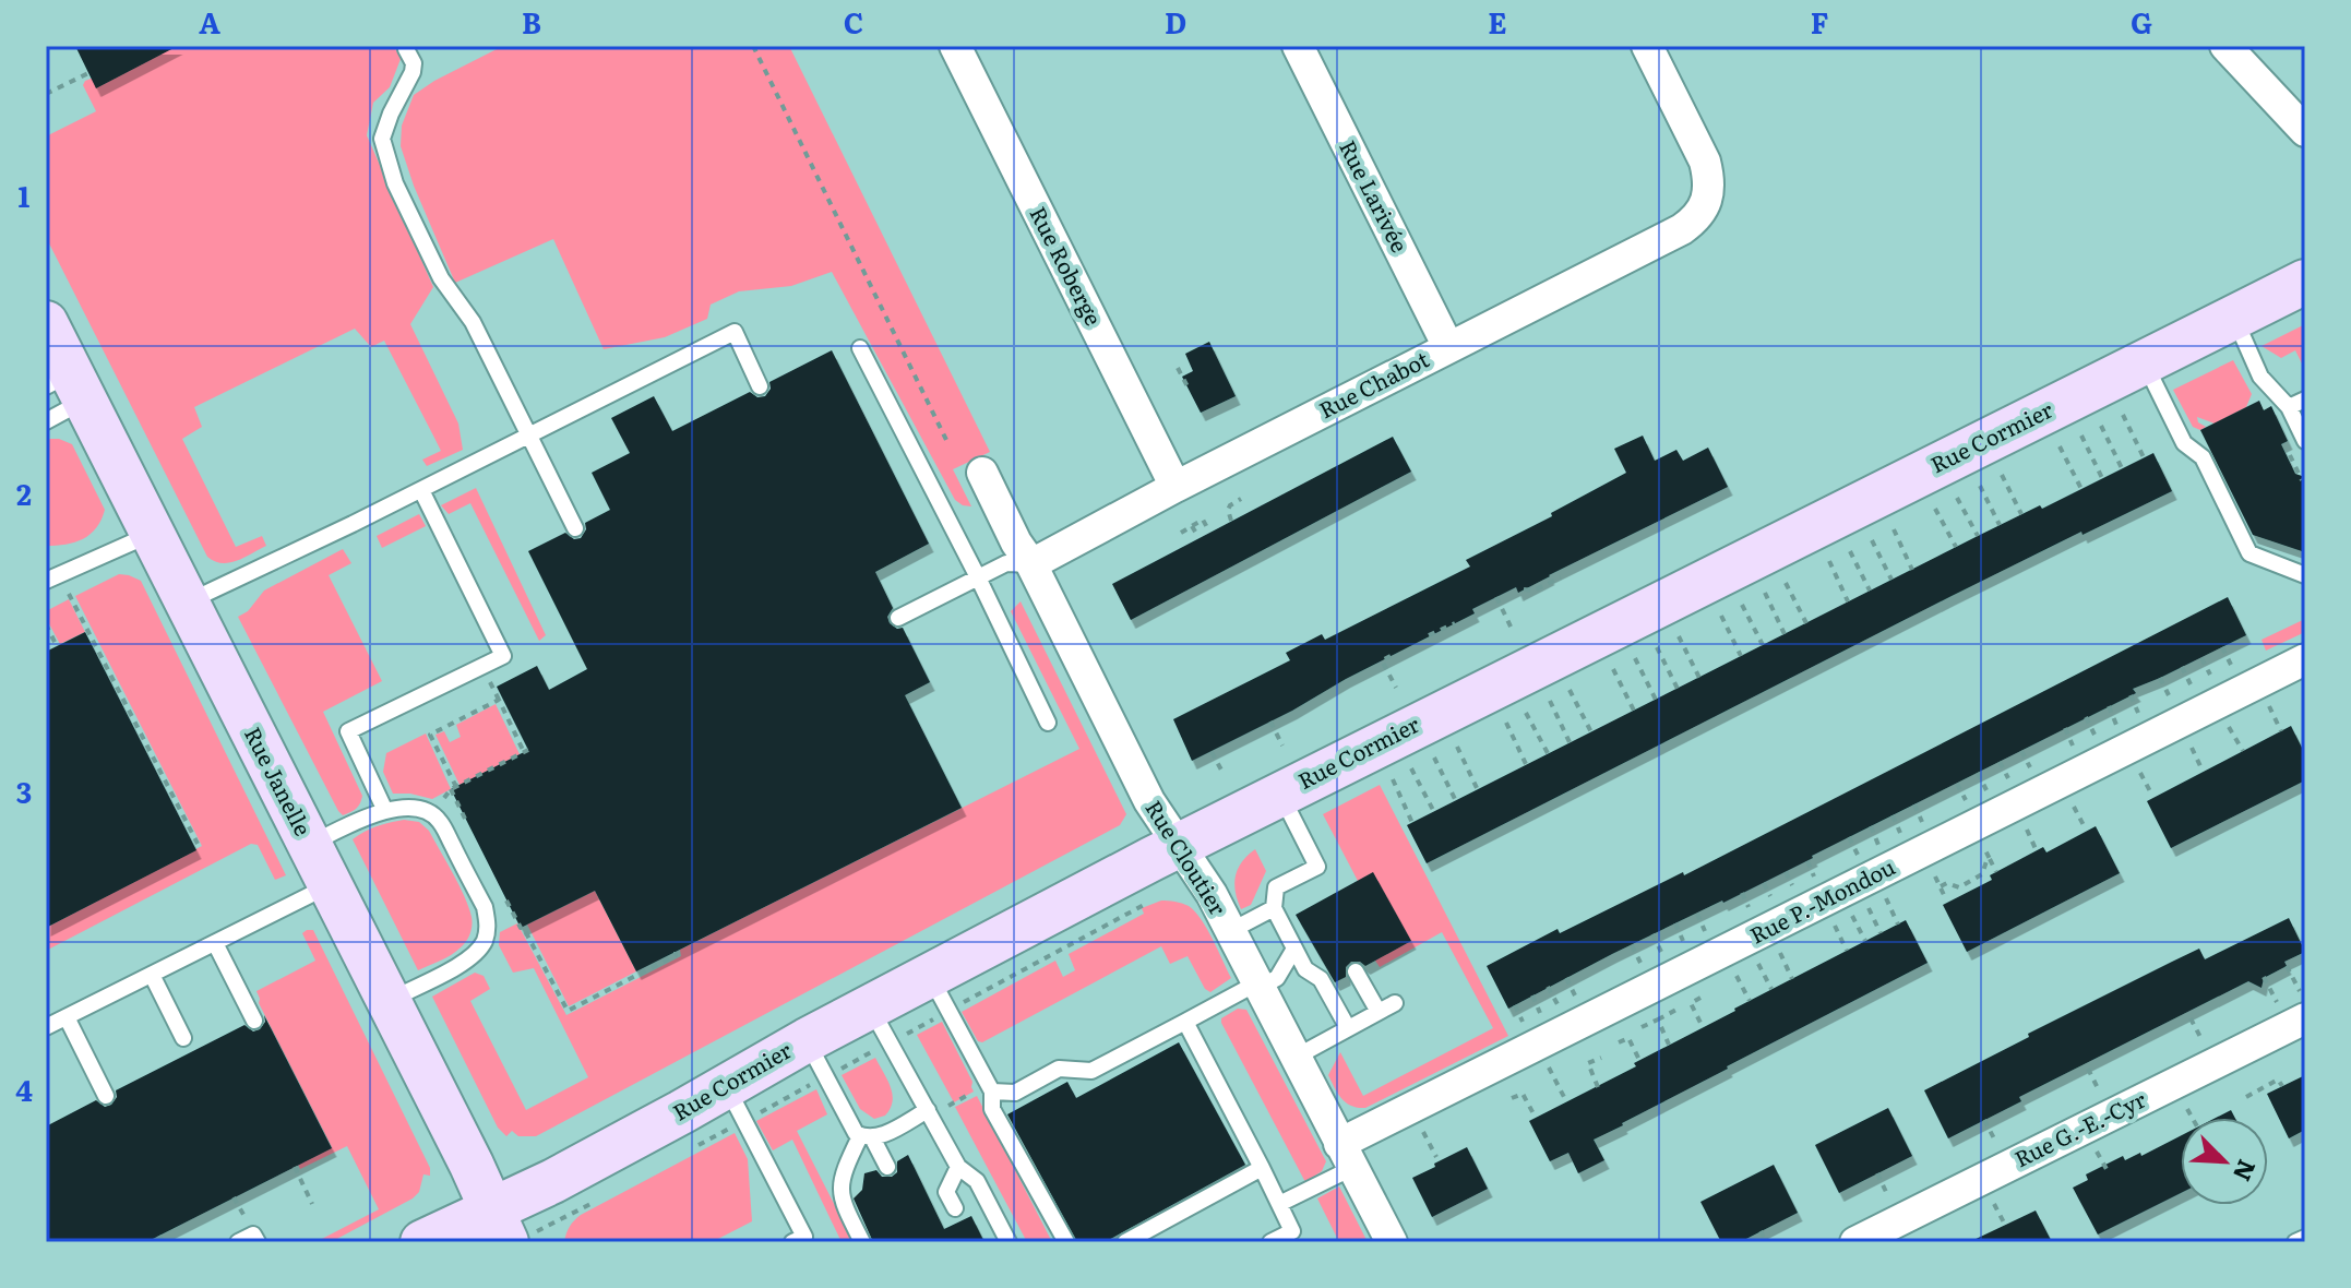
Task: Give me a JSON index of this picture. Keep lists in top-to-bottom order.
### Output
{
  "streets": {
    "street": [
      "Rue Larivée",
      "Rue Roberge",
      "Rue Chabot",
      "Rue Cormier",
      "Rue Janelle",
      "Rue Cloutier",
      "Rue P.-Mondou",
      "Rue G.-E.-Cyr"
    ]
  },
  "crossings": [
    ["Rue Larivée", "Rue Chabot"],
    ["Rue Roberge", "Rue Chabot"],
    ["Rue Chabot", "Rue Cloutier"],
    ["Rue Cormier", "Rue Janelle"],
    ["Rue Cormier", "Rue Cloutier"],
    ["Rue Cloutier", "Rue P.-Mondou"]
  ],
  "north": "bottom right",
  "grid": {
    "columns": [
      "A",
      "B",
      "C",
      "D",
      "E",
      "F",
      "G"
    ],
    "rows": [
      "1",
      "2",
      "3",
      "4"
    ]
  }
}
